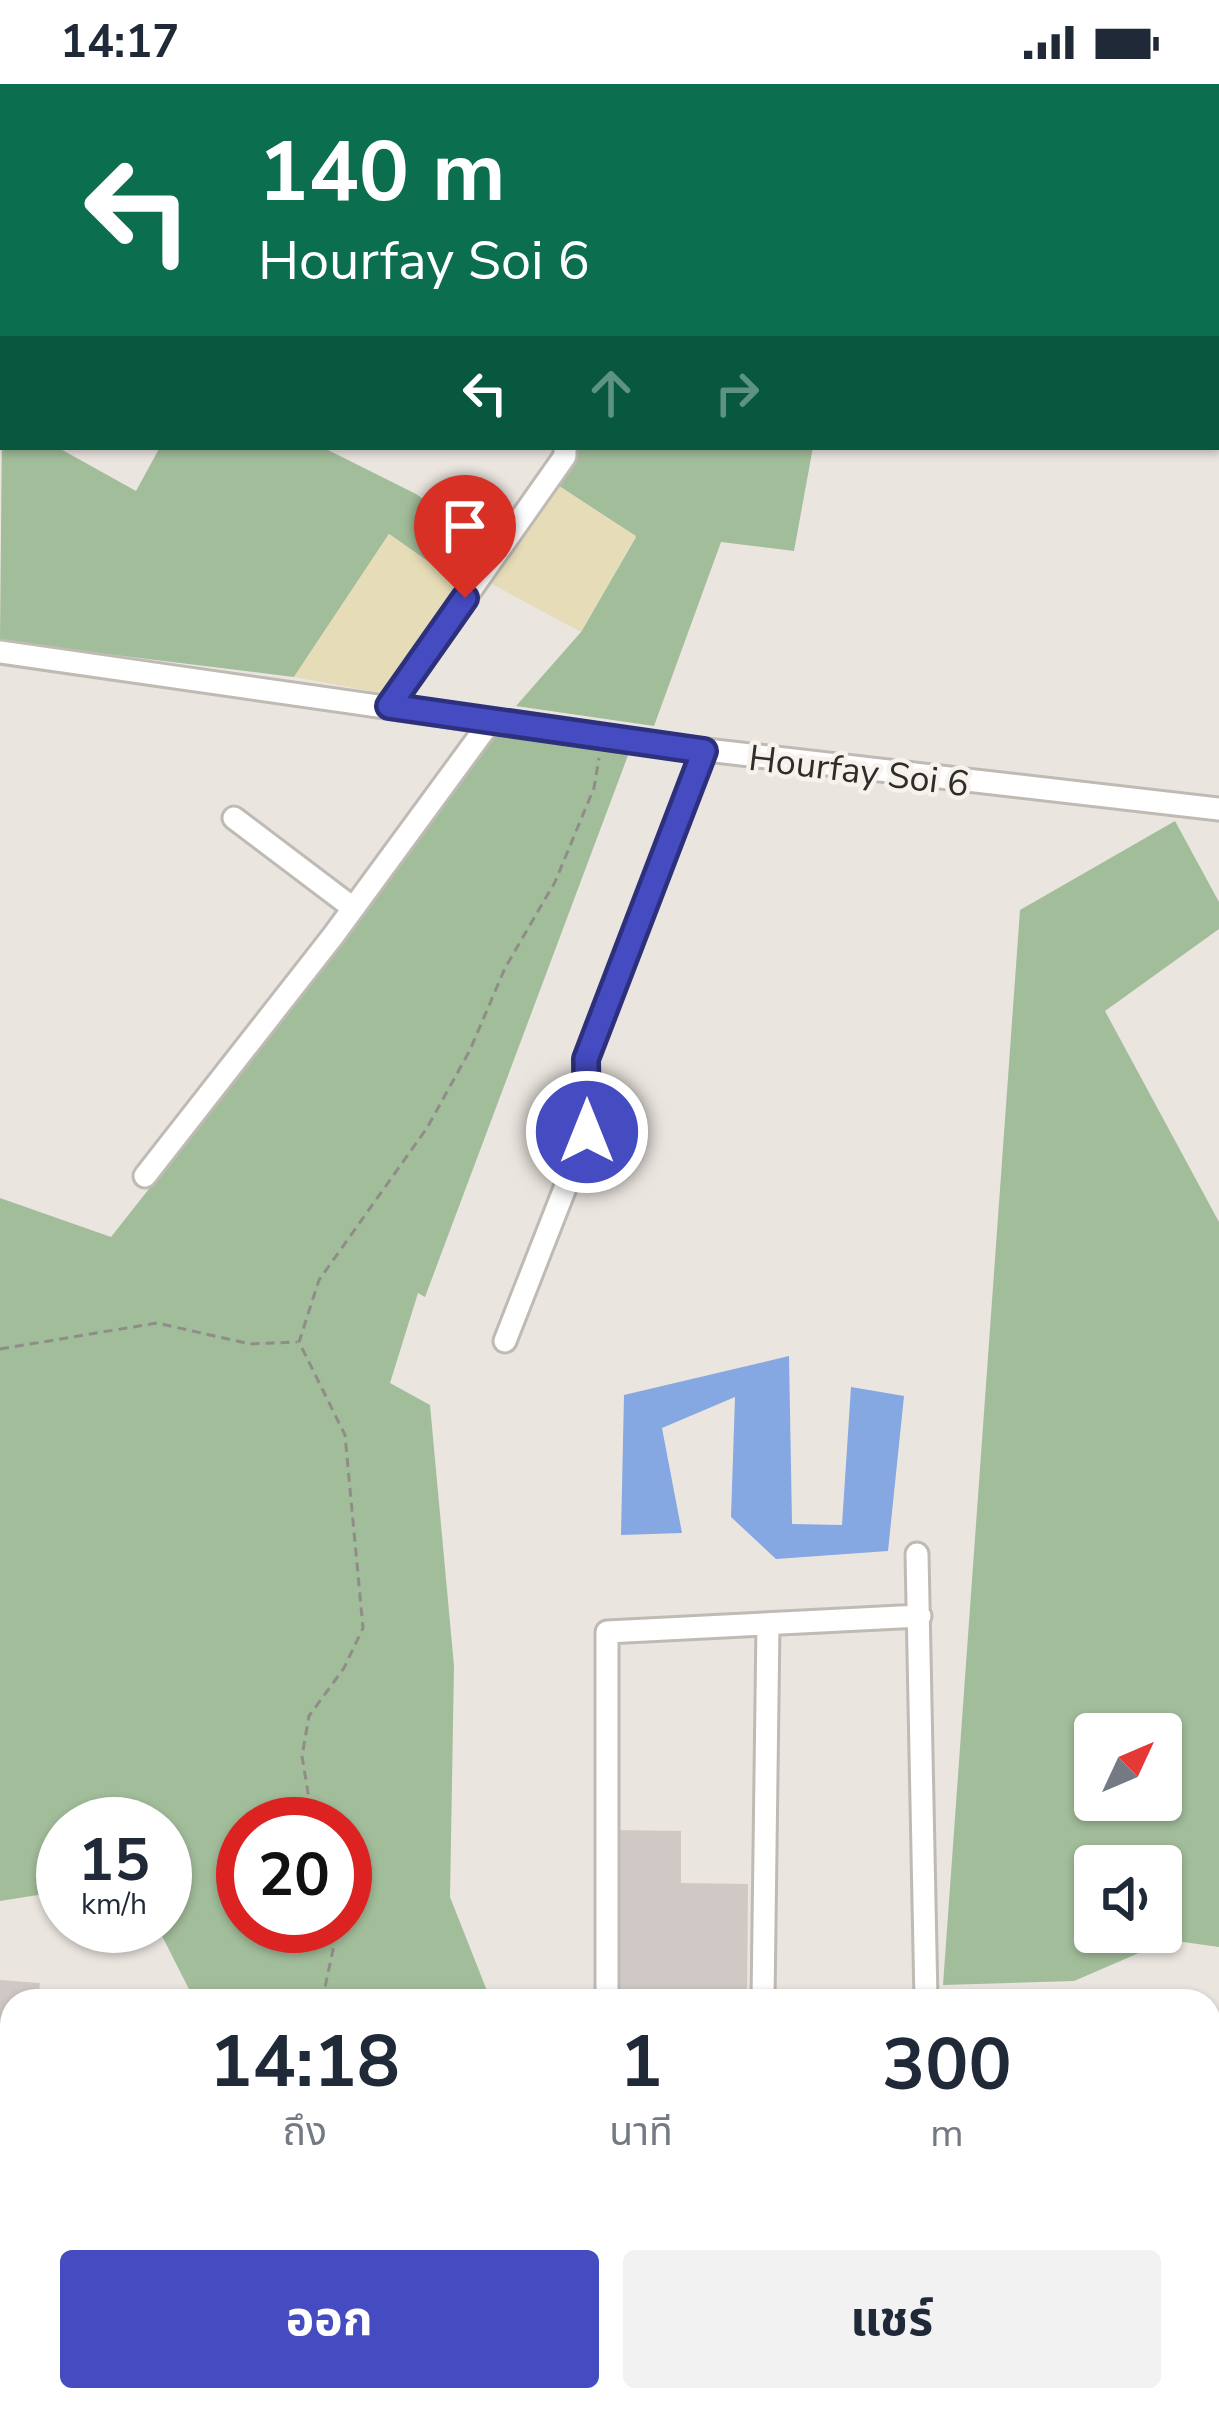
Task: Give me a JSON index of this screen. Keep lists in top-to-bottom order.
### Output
{
  "streets": {
    "street": ["Hourfay Soi 6"]
  },
  "north": "top right",
  "page": {
    "status": "14:17",
    "turn": ["140 m", "Hourfay Soi 6"],
    "speed": "15 km/h",
    "limit": "20",
    "eta": [
      "14:18",
      "ถึง",
      "1",
      "นาที",
      "300",
      "m"
    ],
    "buttons": ["ออก", "แชร์"]
  }
}
